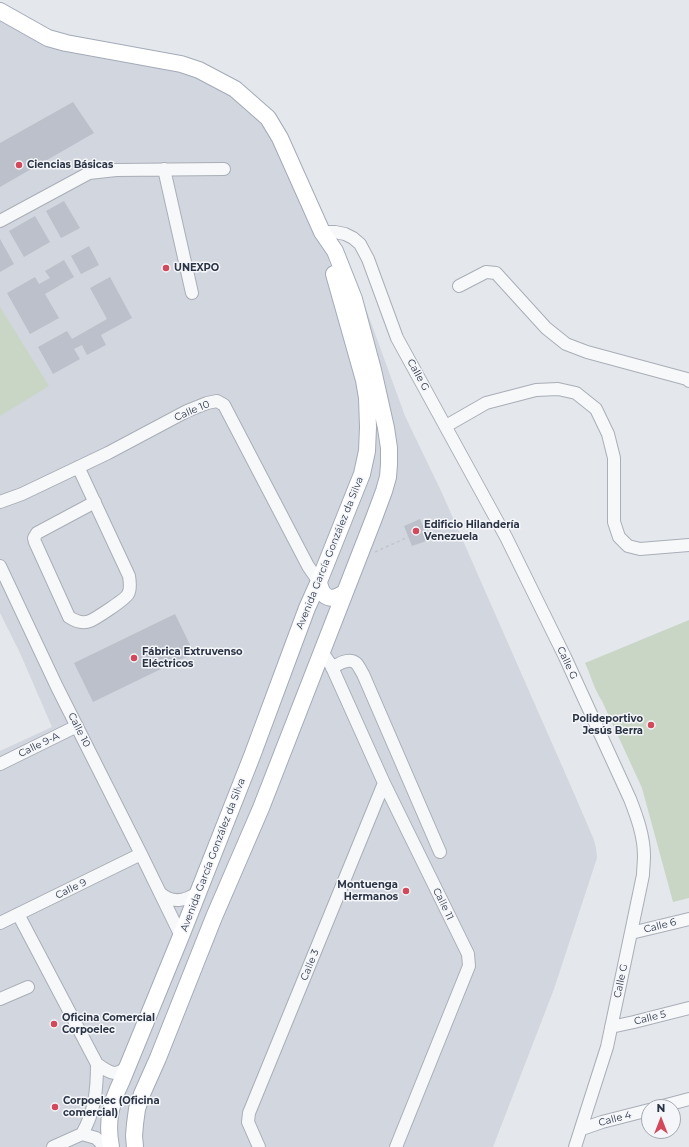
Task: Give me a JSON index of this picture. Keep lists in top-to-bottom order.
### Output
{
  "streets": {
    "main road": ["Avenida García González da Silva"],
    "street": [
      "Calle G",
      "Calle 10",
      "Calle 9-A",
      "Calle 9",
      "Calle 11",
      "Calle 6",
      "Calle 3",
      "Calle 5",
      "Calle 4"
    ]
  },
  "crossings": [
    ["Calle G", "Avenida García González da Silva"],
    ["Calle G", "Calle 6"],
    ["Calle G", "Calle 5"],
    ["Calle G", "Calle 4"],
    ["Calle 10", "Avenida García González da Silva"],
    ["Calle 10", "Calle 9-A"],
    ["Calle 10", "Calle 9"],
    ["Calle 11", "Calle 3"]
  ],
  "places": [
    "Ciencias Básicas",
    "UNEXPO",
    "Edificio Hilandería Venezuela",
    "Fábrica Extruvenso Eléctricos",
    "Polideportivo Jesús Berra",
    "Montuenga Hermanos",
    "Oficina Comercial Corpoelec",
    "Corpoelec (Oficina comercial)"
  ],
  "north": "top"
}
